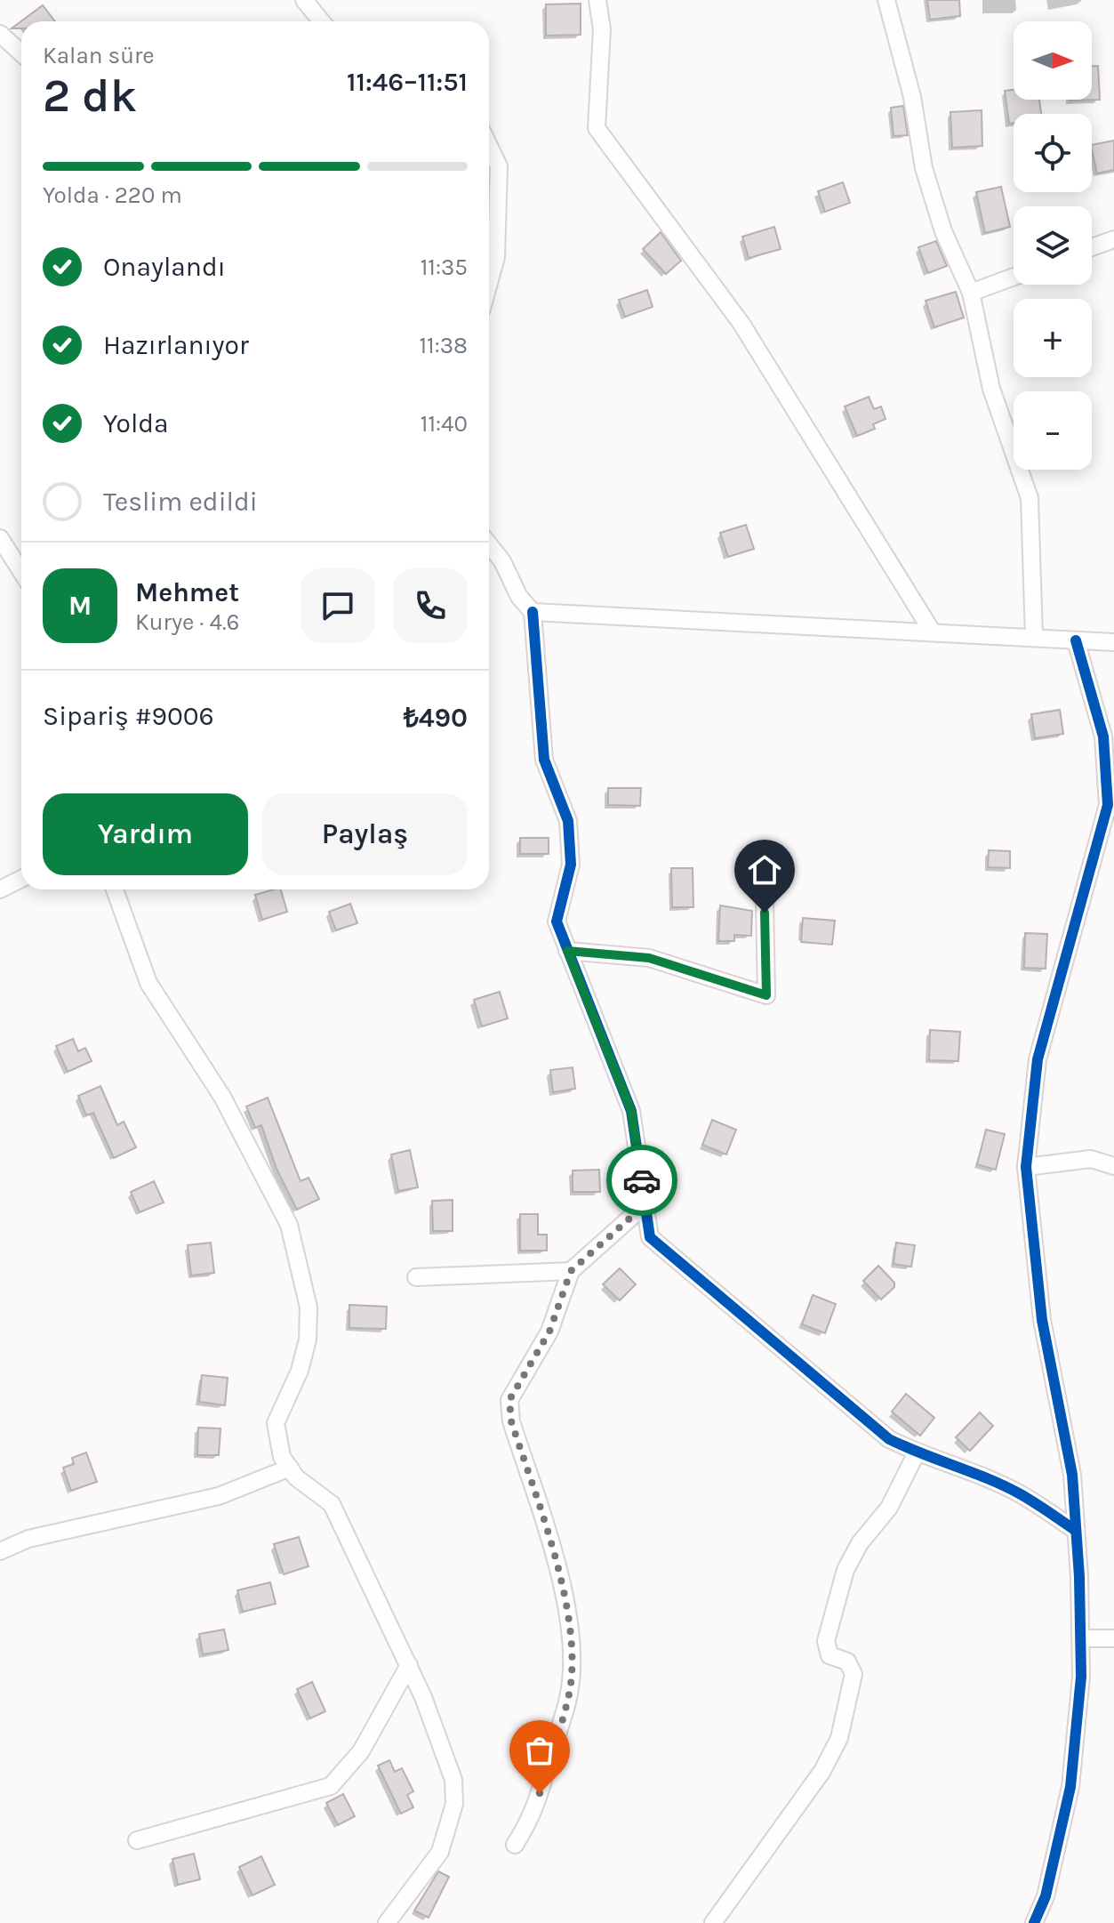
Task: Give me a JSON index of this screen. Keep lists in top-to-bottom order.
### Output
{
  "north": "right",
  "page": {
    "map_buttons": ["+", "−"],
    "heading": ["2 dk", "Kalan süre", "11:46–11:51"],
    "panel": [
      "Mehmet",
      "Kurye · 4.6",
      "Sipariş #9006",
      "₺490"
    ],
    "bar": "Yolda · 220 m",
    "list": [
      ["Onaylandı", "11:35"],
      ["Hazırlanıyor", "11:38"],
      ["Yolda", "11:40"],
      "Teslim edildi"
    ],
    "round": "M",
    "buttons": ["Yardım", "Paylaş"]
  }
}
